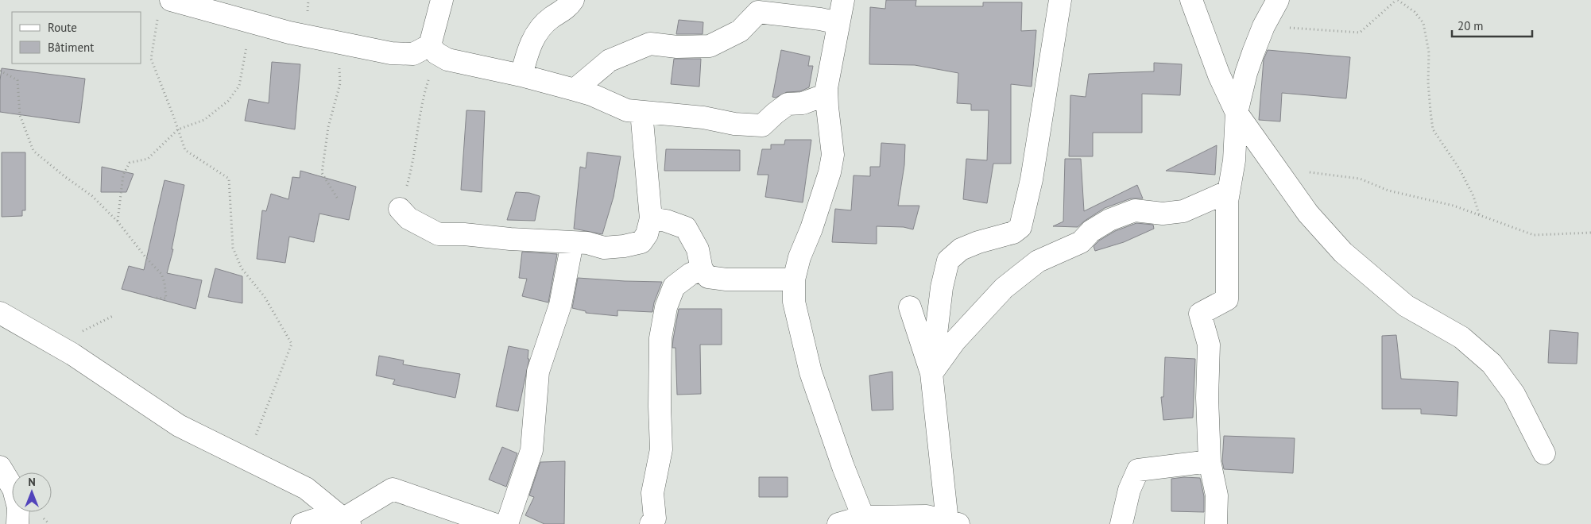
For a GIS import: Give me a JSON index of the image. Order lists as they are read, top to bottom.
{
  "legend": ["Route", "Bâtiment"],
  "scale_bar": "20 m",
  "north": "top"
}
